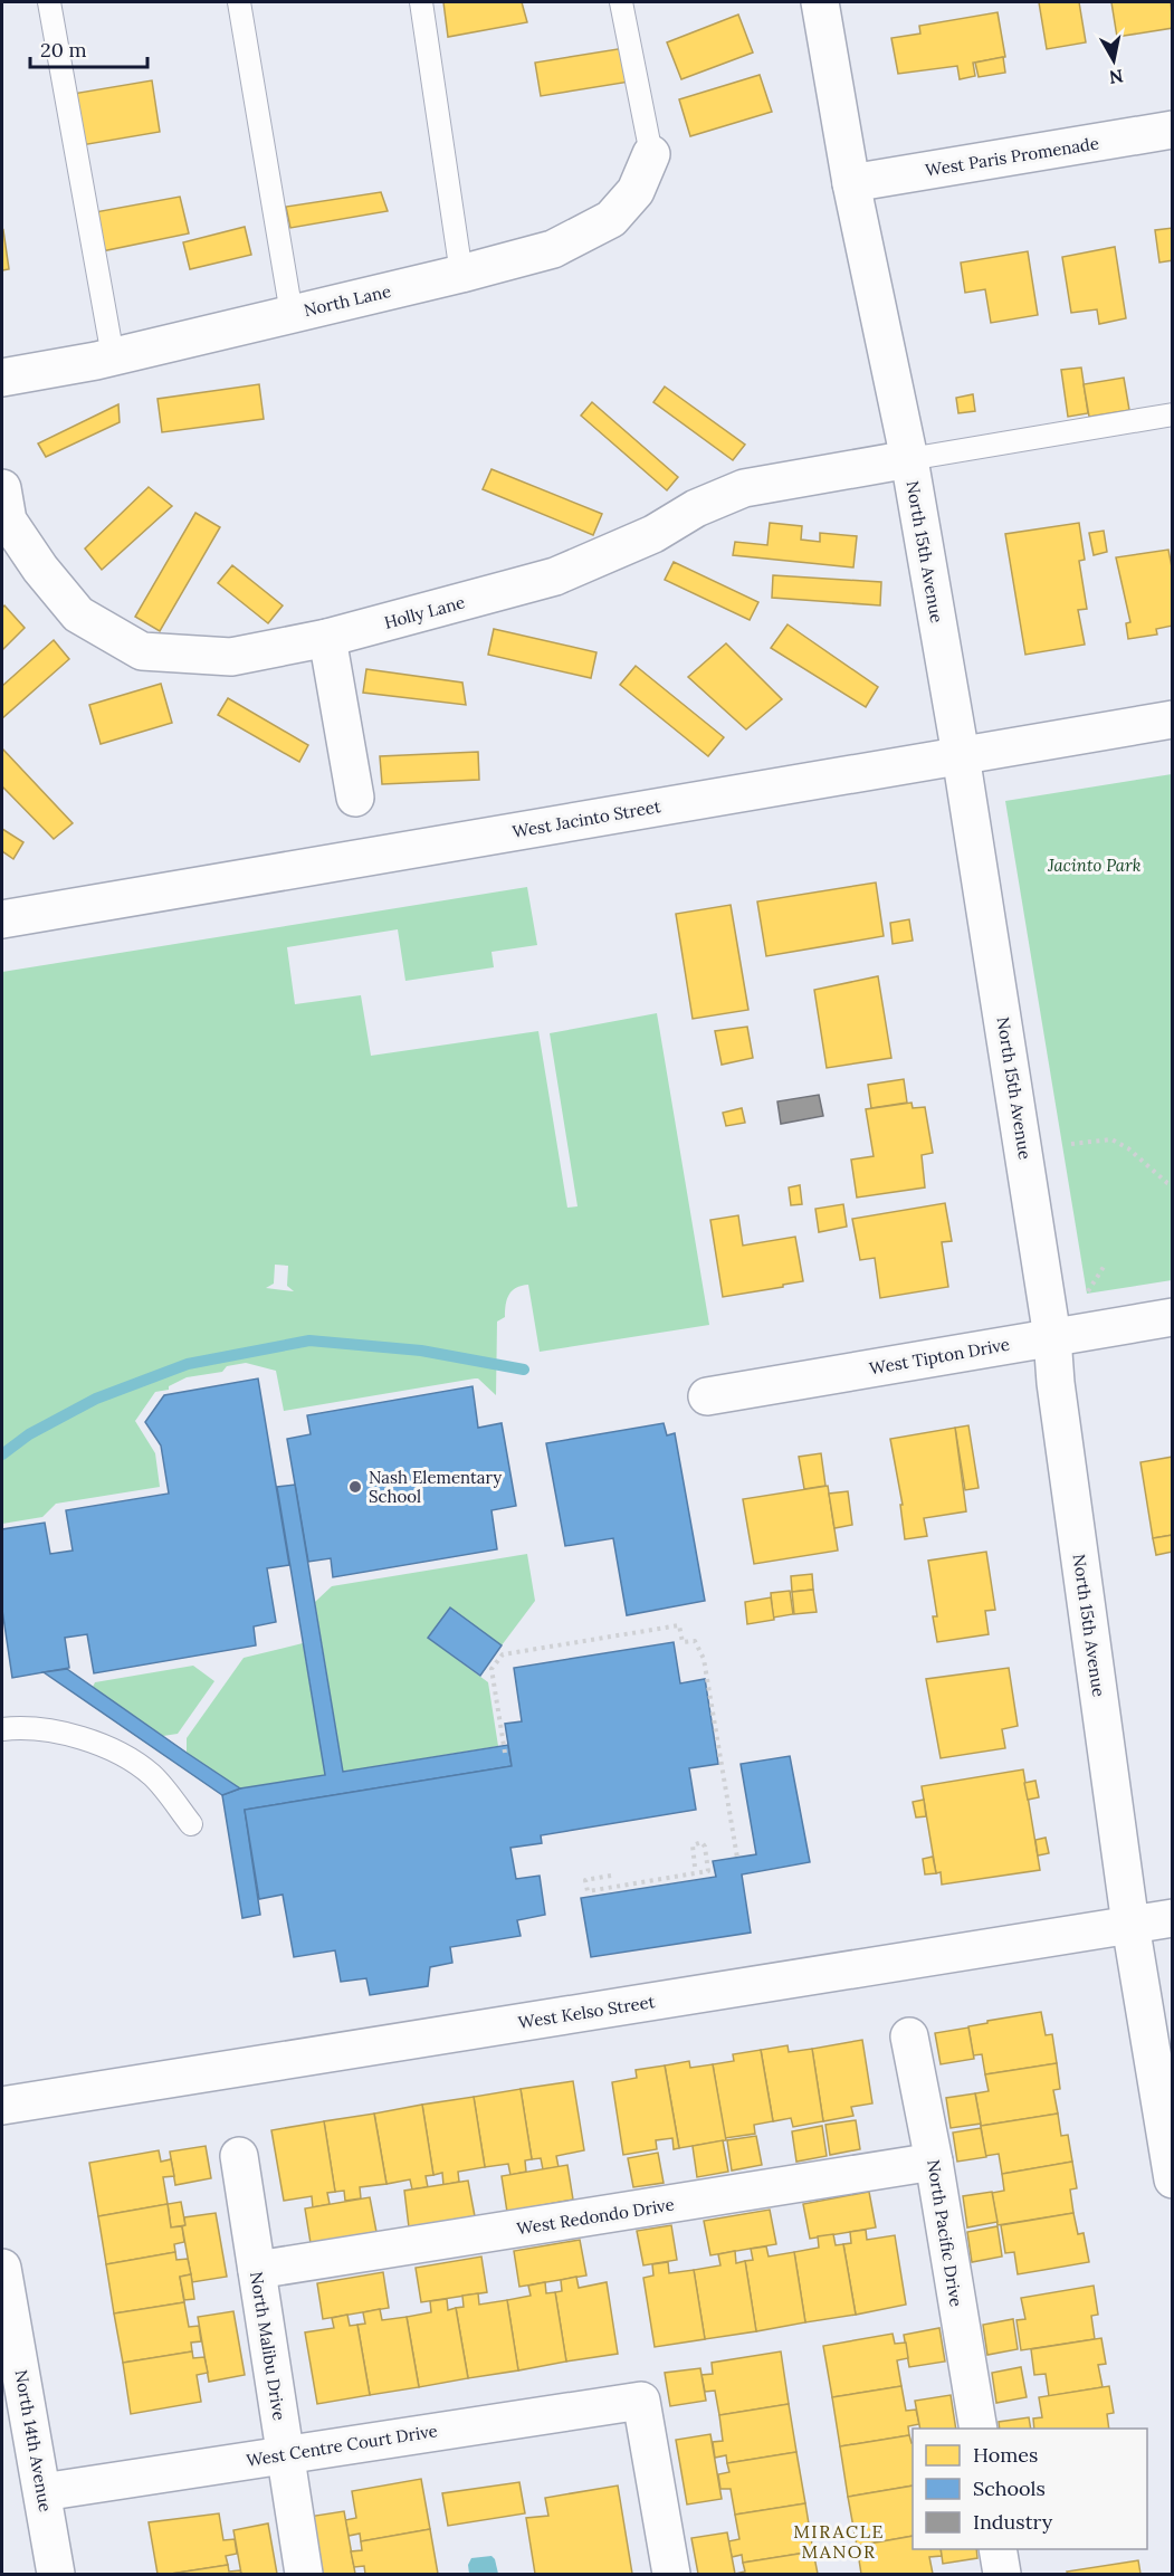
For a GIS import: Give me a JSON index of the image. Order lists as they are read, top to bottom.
{
  "streets": {
    "street": [
      "West Paris Promenade",
      "North Lane",
      "North 15th Avenue",
      "Holly Lane",
      "West Jacinto Street",
      "West Tipton Drive",
      "West Kelso Street",
      "West Redondo Drive",
      "North Pacific Drive",
      "North Malibu Drive",
      "North 14th Avenue",
      "West Centre Court Drive"
    ]
  },
  "crossings": [
    ["West Paris Promenade", "North 15th Avenue"],
    ["North 15th Avenue", "Holly Lane"],
    ["North 15th Avenue", "West Jacinto Street"],
    ["North 15th Avenue", "West Tipton Drive"],
    ["North 15th Avenue", "West Kelso Street"],
    ["West Redondo Drive", "North Pacific Drive"],
    ["West Redondo Drive", "North Malibu Drive"],
    ["North Malibu Drive", "West Centre Court Drive"],
    ["North 14th Avenue", "West Centre Court Drive"]
  ],
  "districts": ["MIRACLE MANOR"],
  "parks": ["Jacinto Park"],
  "places": ["Nash Elementary School"],
  "legend": ["Homes", "Schools", "Industry"],
  "scale_bar": "20 m",
  "north": "bottom"
}
